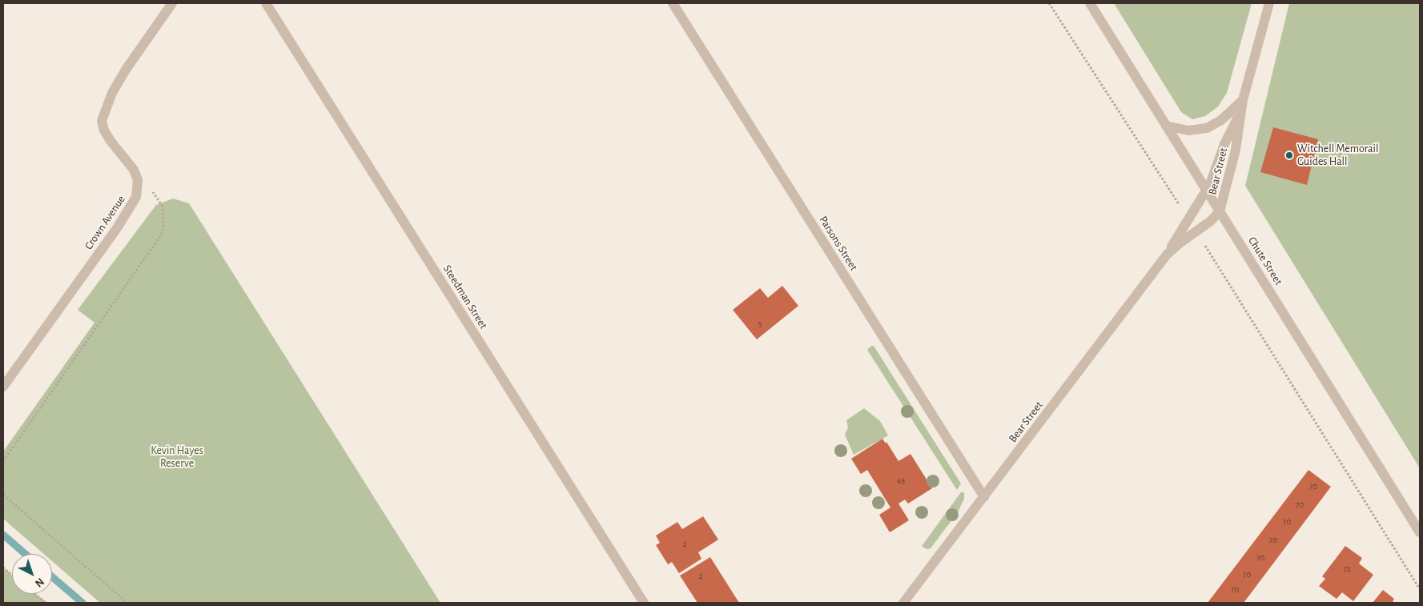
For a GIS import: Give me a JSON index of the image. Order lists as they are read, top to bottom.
{
  "streets": {
    "street": [
      "Bear Street",
      "Crown Avenue",
      "Parsons Street",
      "Chute Street",
      "Steedman Street"
    ]
  },
  "crossings": [
    ["Bear Street", "Parsons Street"],
    ["Bear Street", "Chute Street"]
  ],
  "parks": ["Kevin Hayes Reserve"],
  "places": ["Witchell Memorail Guides Hall"],
  "house_numbers": [
    "5",
    "48",
    "70",
    "70",
    "70",
    "70",
    "2",
    "70",
    "72",
    "70",
    "2",
    "70"
  ],
  "north": "bottom right"
}
